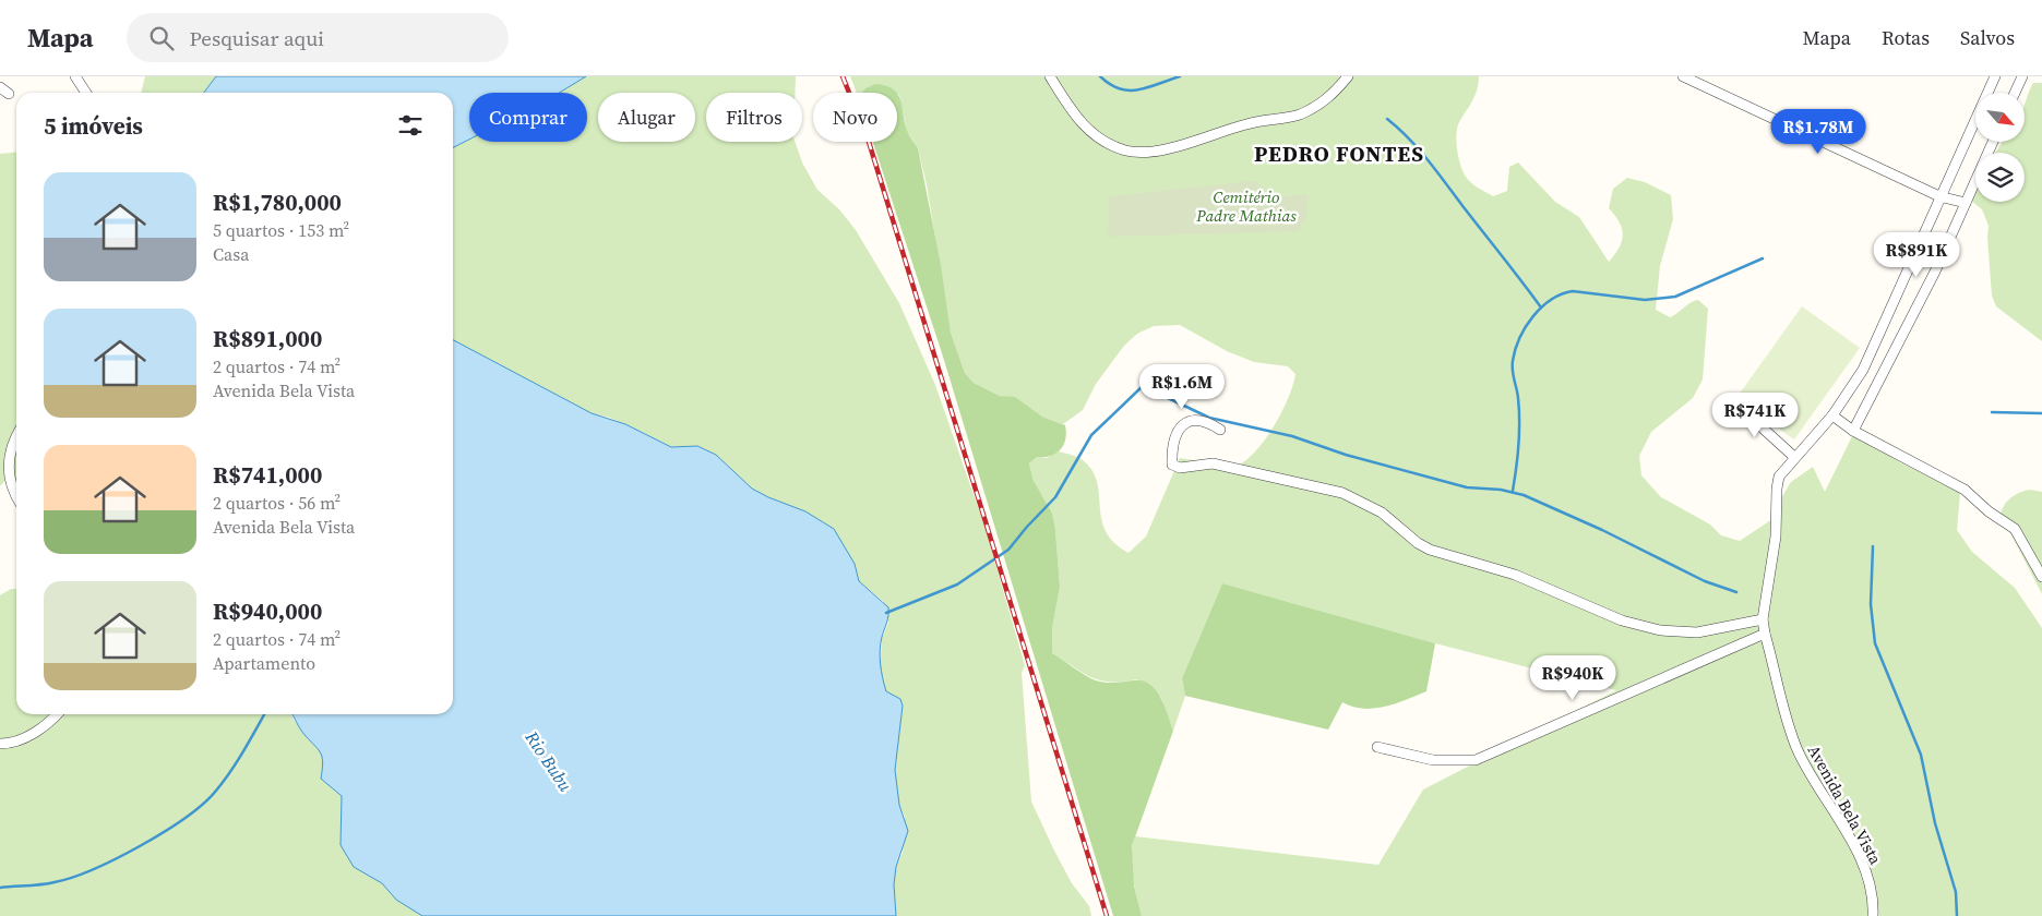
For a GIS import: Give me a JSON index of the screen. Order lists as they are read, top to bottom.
{
  "streets": {
    "street": ["Avenida Bela Vista"]
  },
  "districts": ["PEDRO FONTES"],
  "water": ["Rio Bubu"],
  "parks": ["Cemitério Padre Mathias"],
  "north": "bottom right",
  "page": {
    "header": "Mapa",
    "search": "Pesquisar aqui",
    "nav": ["Mapa", "Rotas", "Salvos"],
    "chip": [
      "Comprar",
      "Alugar",
      "Filtros",
      "Novo"
    ],
    "heading": "5 imóveis",
    "price": [
      "R$1.78M",
      "R$891K",
      "R$1.6M",
      "R$741K",
      "R$940K"
    ],
    "list": [
      {
        "name": "R$1,780,000",
        "note": "5 quartos · 153 m² · Casa"
      },
      {
        "name": "R$891,000",
        "note": "2 quartos · 74 m² · Avenida Bela Vista"
      },
      {
        "name": "R$741,000",
        "note": "2 quartos · 56 m² · Avenida Bela Vista"
      },
      {
        "name": "R$940,000",
        "note": "2 quartos · 74 m² · Apartamento"
      }
    ]
  }
}
